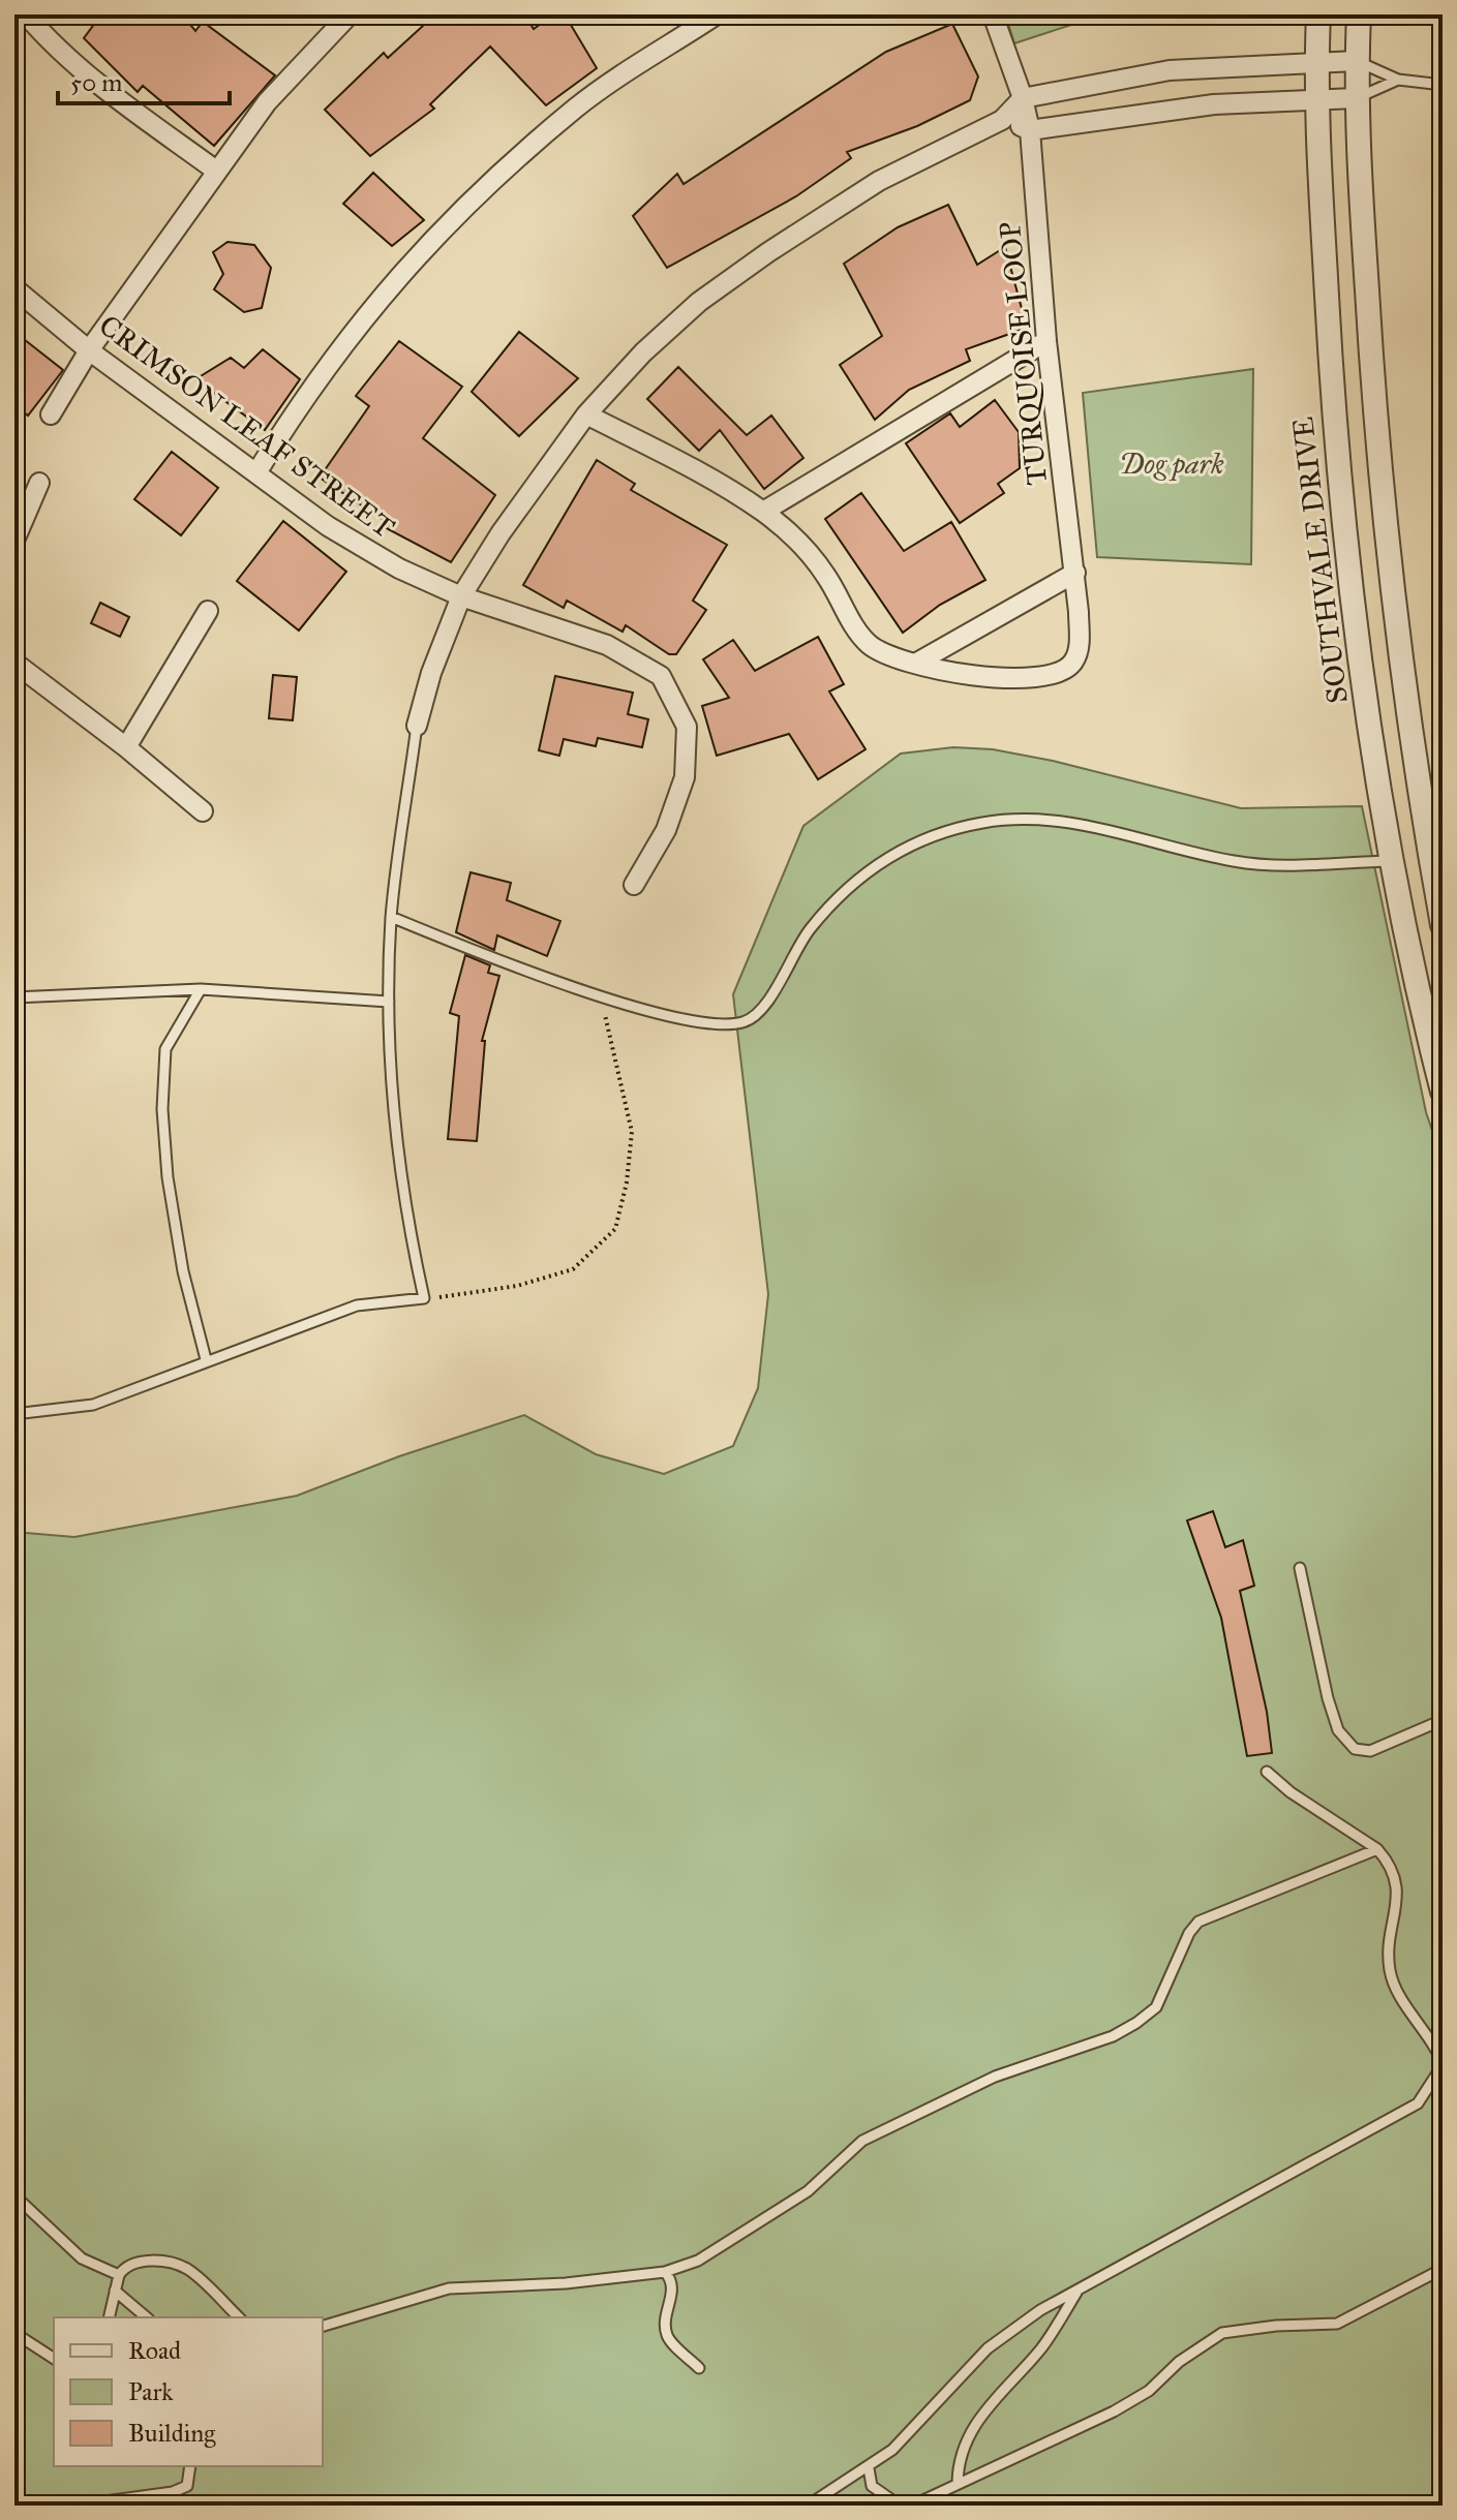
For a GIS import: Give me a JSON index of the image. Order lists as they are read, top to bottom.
{
  "streets": {
    "street": ["TURQUOISE LOOP", "CRIMSON LEAF STREET", "SOUTHVALE DRIVE"]
  },
  "parks": ["Dog park"],
  "legend": ["Road", "Park", "Building"],
  "scale_bar": "50 m"
}
